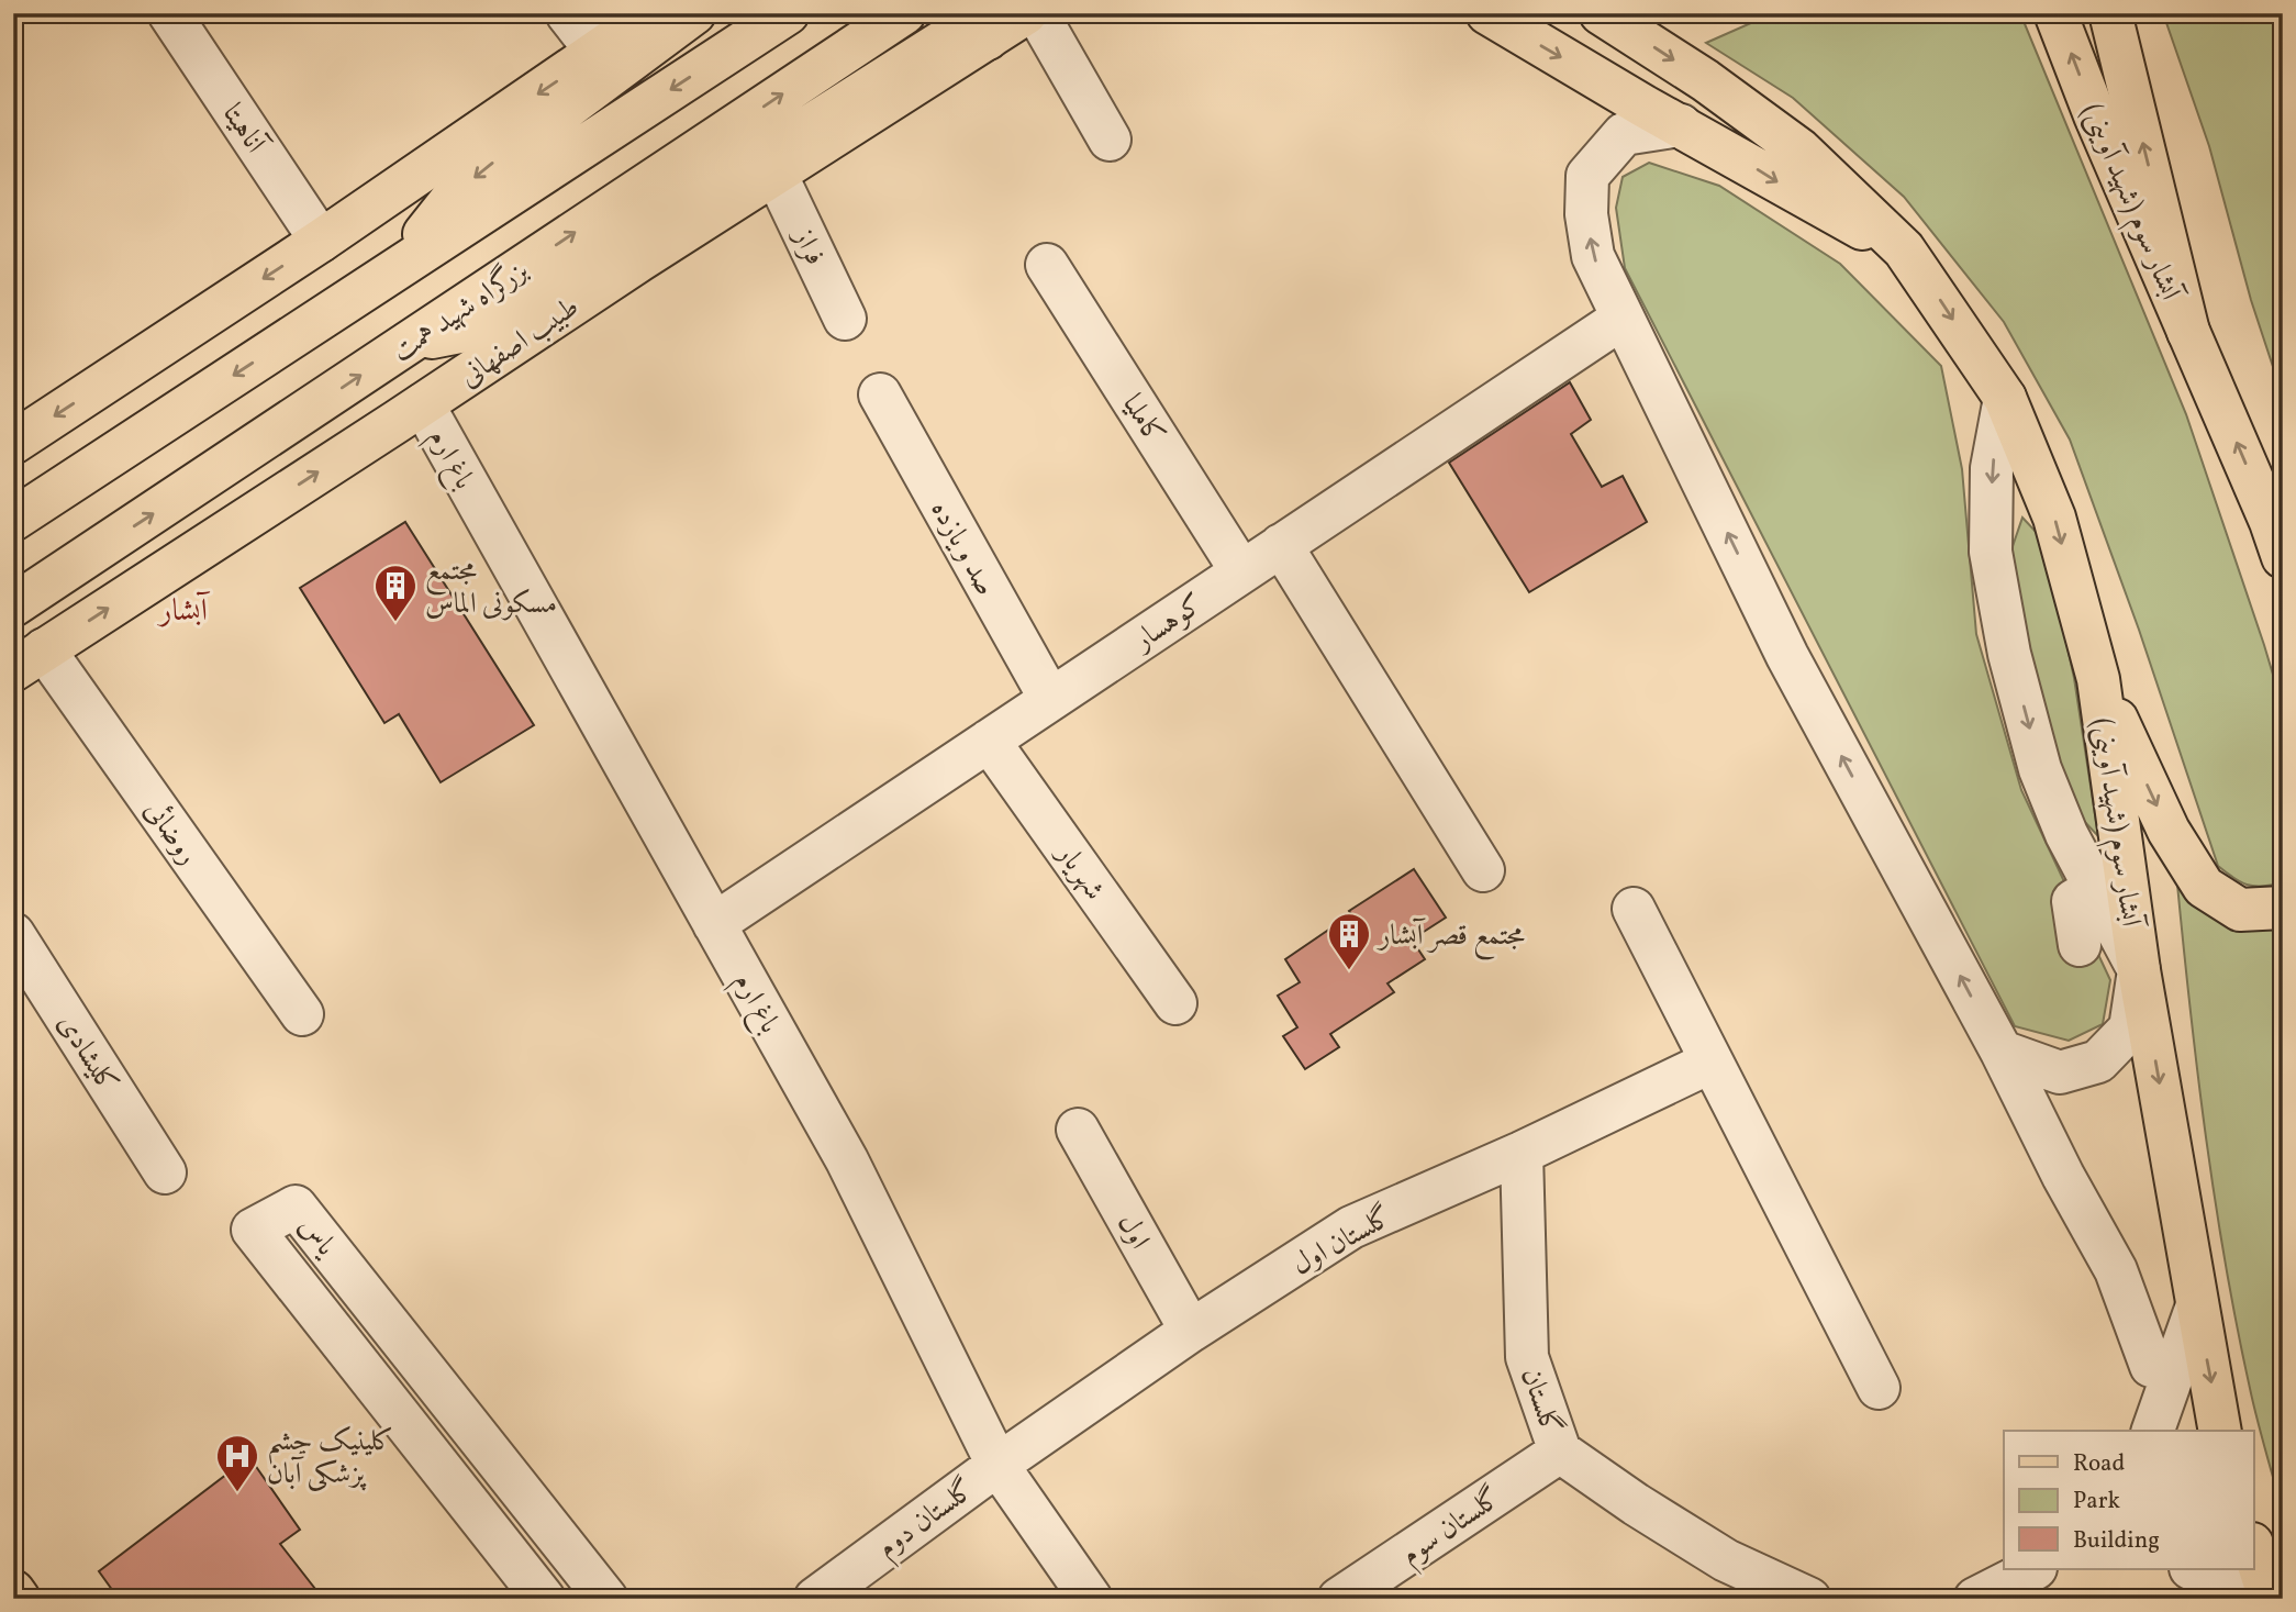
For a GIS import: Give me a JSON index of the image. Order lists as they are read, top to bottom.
{
  "streets": {
    "main road": ["آبشار سوم (شهید آوینی)", "بزرگراه شهید همت", "طبیب اصفهانی"],
    "street": [
      "آناهیتا",
      "فراز",
      "کاملیا",
      "باغ ارم",
      "صد و یازده",
      "کوهسار",
      "روضائی",
      "شهریار",
      "کلیشادی",
      "اول",
      "یاس",
      "گلستان اول",
      "گلستان",
      "گلستان دوم",
      "گلستان سوم"
    ]
  },
  "crossings": [
    ["فراز", "طبیب اصفهانی"],
    ["طبیب اصفهانی", "باغ ارم"],
    ["طبیب اصفهانی", "روضائی"],
    ["کاملیا", "کوهسار"],
    ["باغ ارم", "کوهسار"],
    ["باغ ارم", "گلستان اول"],
    ["باغ ارم", "گلستان دوم"],
    ["صد و یازده", "کوهسار"],
    ["کوهسار", "شهریار"],
    ["اول", "گلستان اول"],
    ["گلستان اول", "گلستان"],
    ["گلستان اول", "گلستان دوم"],
    ["گلستان", "گلستان سوم"]
  ],
  "districts": ["آبشار"],
  "places": {
    "building": ["مجتمع مسکونی الماس", "مجتمع قصر آبشار"],
    "hospital": ["کلینیک چشم پزشکی آبان"]
  },
  "legend": ["Road", "Park", "Building"]
}
